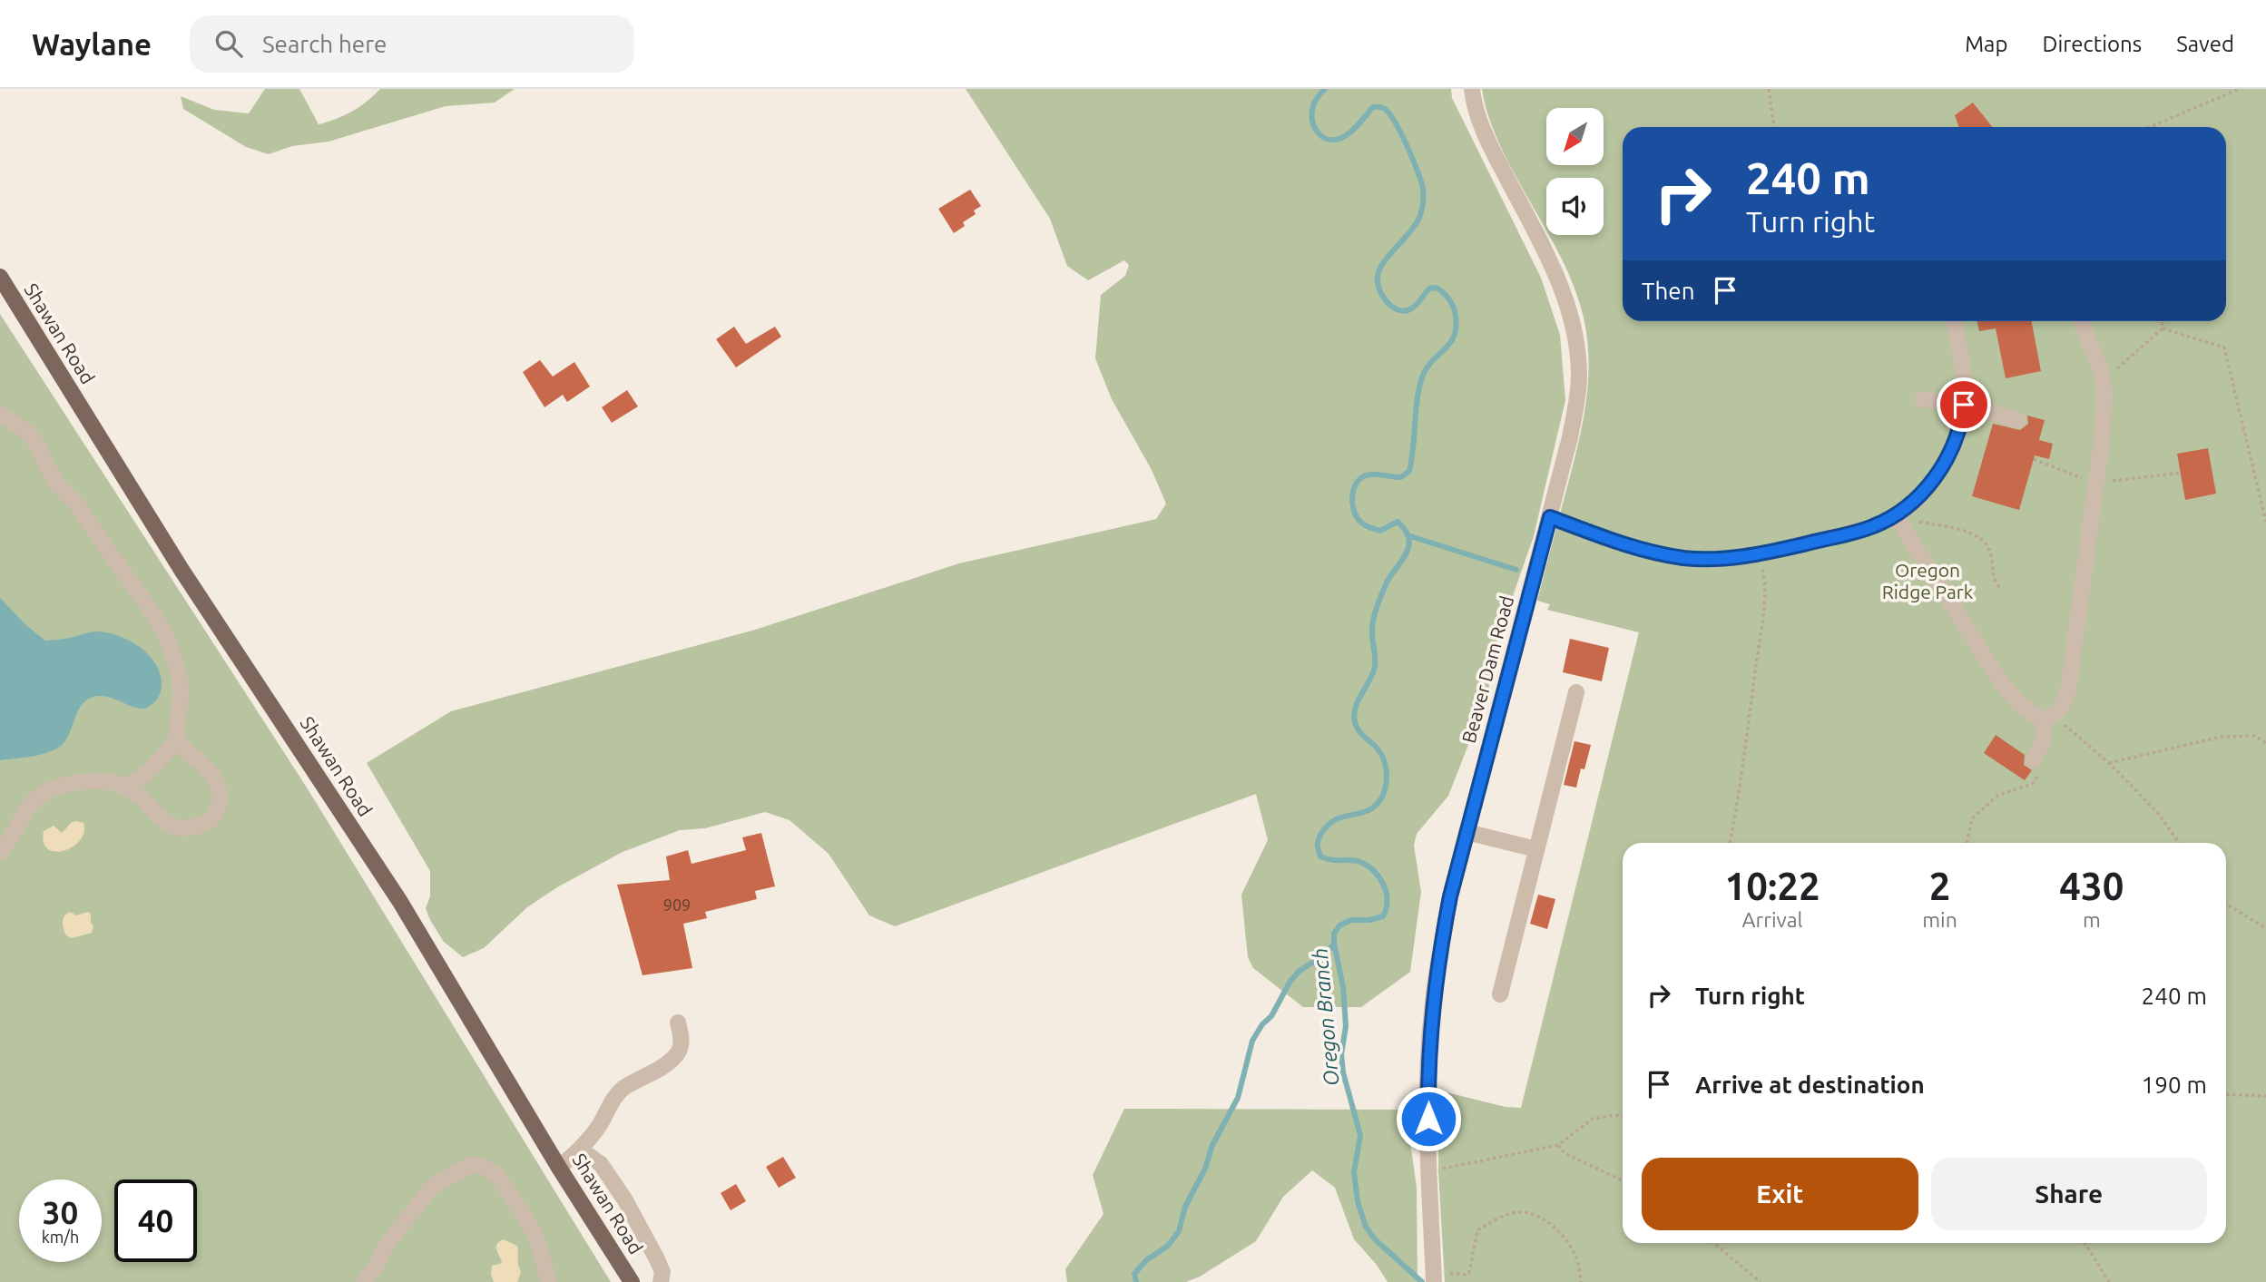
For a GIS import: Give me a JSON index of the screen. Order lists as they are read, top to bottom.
{
  "streets": {
    "main road": ["Shawan Road"],
    "street": ["Beaver Dam Road"]
  },
  "water": ["Oregon Branch"],
  "parks": ["Oregon Ridge Park"],
  "house_numbers": ["909"],
  "north": "bottom left",
  "page": {
    "header": "Waylane",
    "search": "Search here",
    "nav": ["Map", "Directions", "Saved"],
    "turn": ["240 m", "Turn right"],
    "then": "Then",
    "eta": [
      "10:22",
      "Arrival",
      "2",
      "min",
      "430",
      "m"
    ],
    "list": [
      {
        "name": "Turn right",
        "value": "240 m"
      },
      {
        "name": "Arrive at destination",
        "value": "190 m"
      }
    ],
    "buttons": ["Exit", "Share"],
    "speed": "30 km/h",
    "limit": "40"
  }
}
